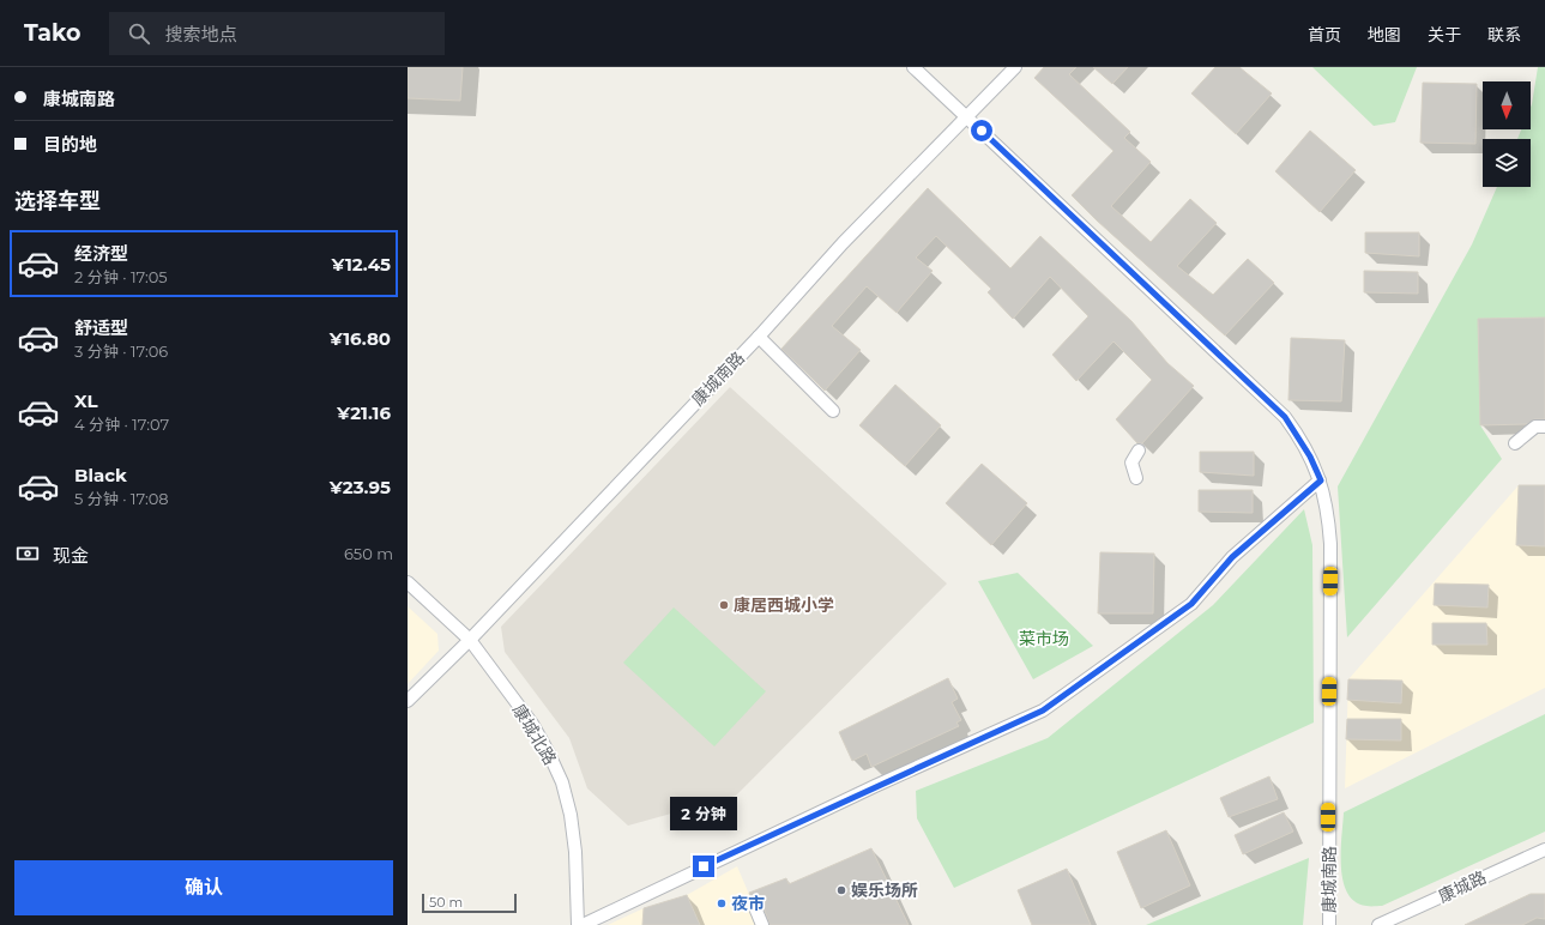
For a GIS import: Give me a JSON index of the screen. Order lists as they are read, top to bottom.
{
  "streets": {
    "street": ["康城南路", "康城北路", "康城路"]
  },
  "crossings": [
    ["康城南路", "康城北路"]
  ],
  "parks": ["菜市场"],
  "places": ["康居西城小学", "娱乐场所", "夜市"],
  "scale_bar": "50 m",
  "north": "bottom",
  "page": {
    "header": "Tako",
    "search": "搜索地点",
    "nav": [
      "首页",
      "地图",
      "关于",
      "联系"
    ],
    "banner": ["康城南路", "目的地"],
    "heading": "选择车型",
    "list": [
      {
        "name": "经济型",
        "note": "2 分钟 · 17:05",
        "value": "¥12.45"
      },
      {
        "name": "舒适型",
        "note": "3 分钟 · 17:06",
        "value": "¥16.80"
      },
      {
        "name": "XL",
        "note": "4 分钟 · 17:07",
        "value": "¥21.16"
      },
      {
        "name": "Black",
        "note": "5 分钟 · 17:08",
        "value": "¥23.95"
      }
    ],
    "pay": ["现金", "650 m"],
    "bubble": "2 分钟",
    "buttons": "确认",
    "scale": "50 m"
  }
}
